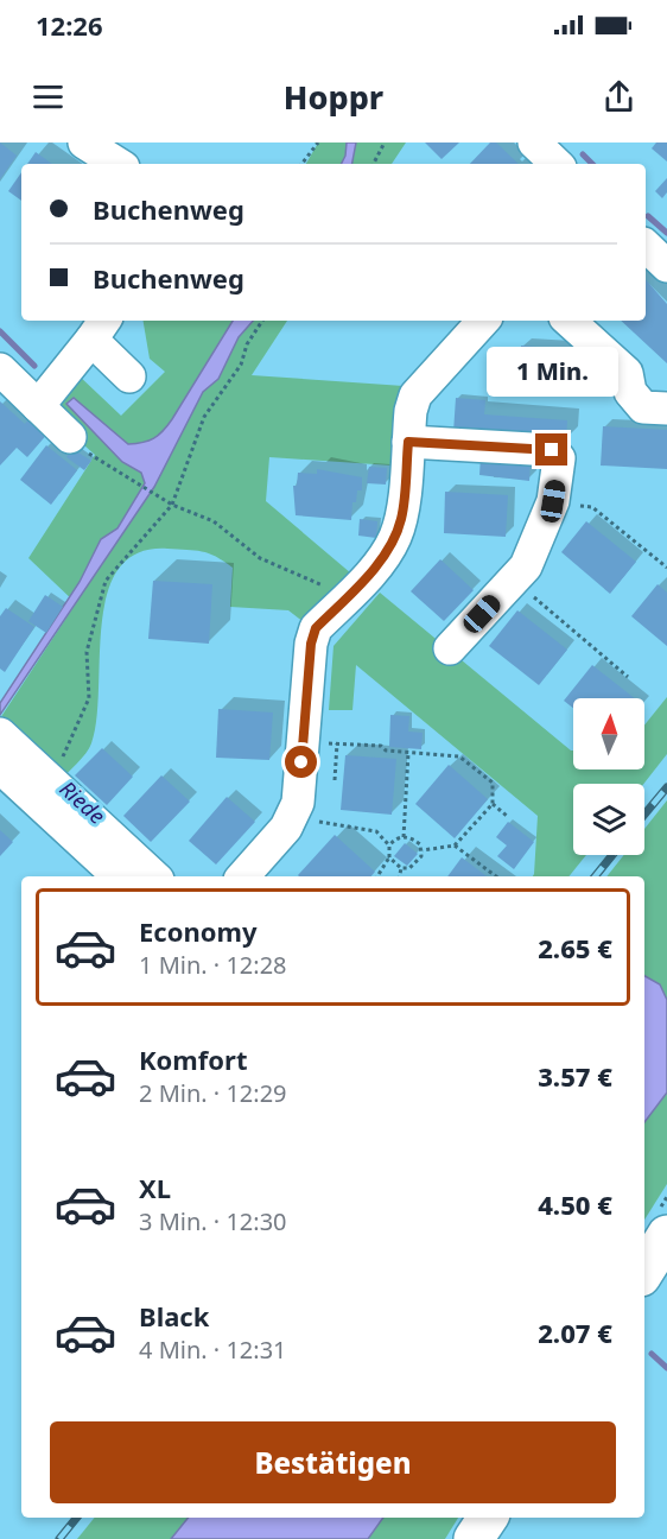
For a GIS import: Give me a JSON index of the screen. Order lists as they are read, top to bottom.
{
  "water": ["Riede"],
  "north": "top",
  "page": {
    "status": "12:26",
    "header": "Hoppr",
    "banner": ["Buchenweg", "Buchenweg"],
    "bubble": "1 Min.",
    "list": [
      {
        "name": "Economy",
        "note": "1 Min. · 12:28",
        "value": "2.65 €"
      },
      {
        "name": "Komfort",
        "note": "2 Min. · 12:29",
        "value": "3.57 €"
      },
      {
        "name": "XL",
        "note": "3 Min. · 12:30",
        "value": "4.50 €"
      },
      {
        "name": "Black",
        "note": "4 Min. · 12:31",
        "value": "2.07 €"
      }
    ],
    "buttons": "Bestätigen"
  }
}
